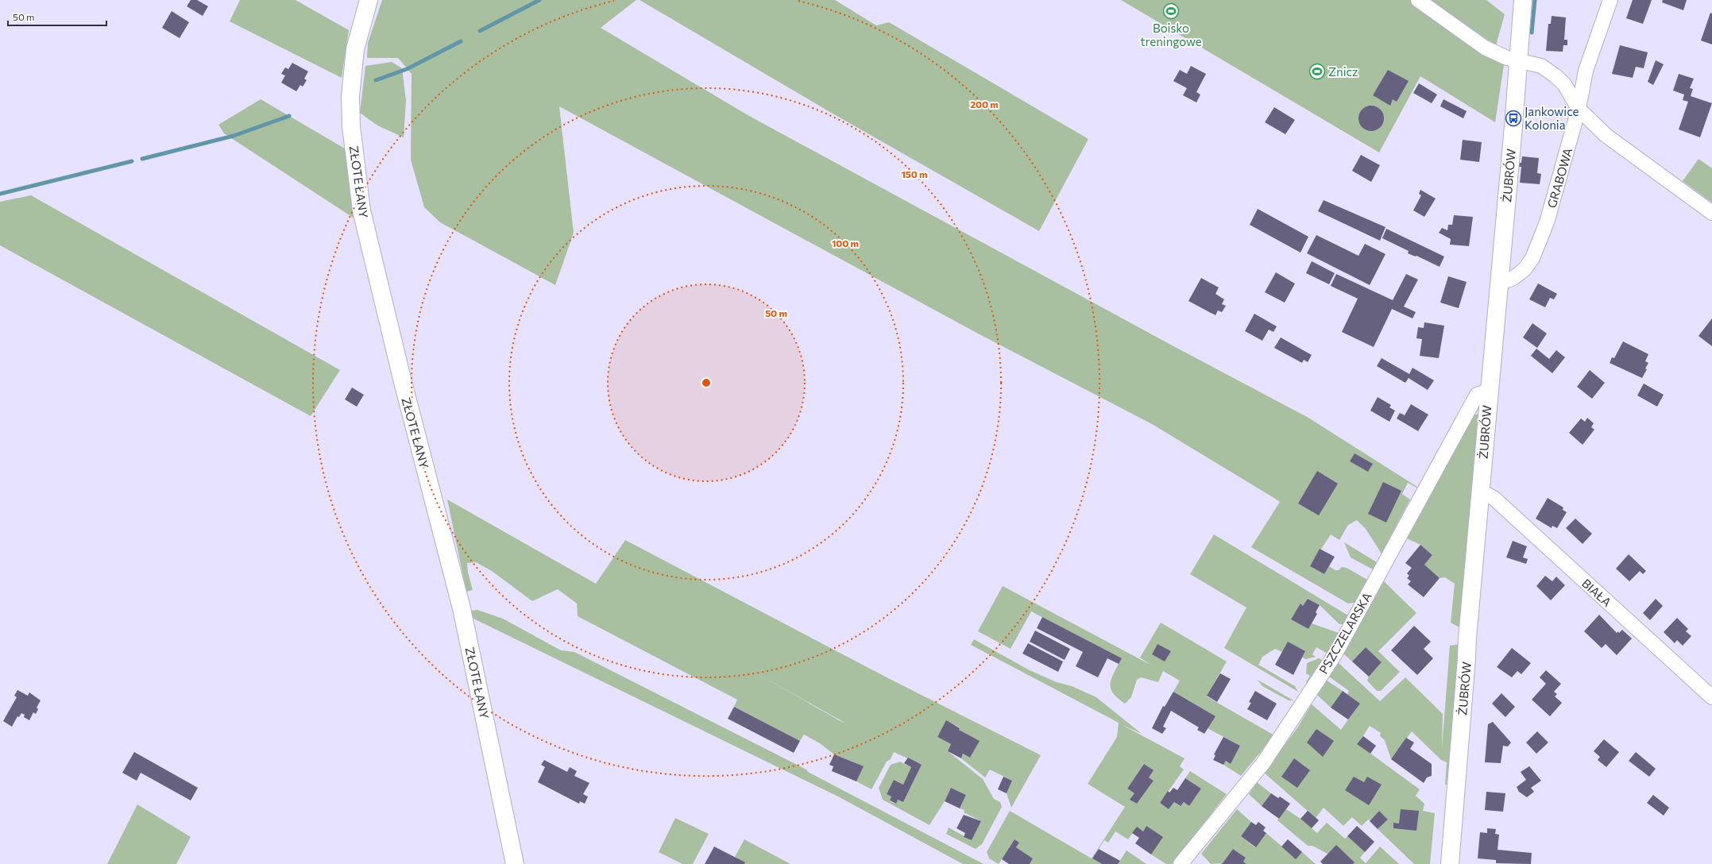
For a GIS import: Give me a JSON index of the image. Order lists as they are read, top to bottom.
{
  "streets": {
    "street": [
      "ŻUBRÓW",
      "GRABOWA",
      "ZŁOTE ŁANY",
      "BIAŁA",
      "PSZCZELARSKA"
    ]
  },
  "crossings": [
    ["ŻUBRÓW", "GRABOWA"],
    ["ŻUBRÓW", "BIAŁA"],
    ["ŻUBRÓW", "PSZCZELARSKA"]
  ],
  "places": {
    "sports": ["Boisko treningowe", "Znicz"],
    "bus stop": ["Jankowice Kolonia"]
  },
  "scale_bar": "50 m",
  "rings": [
    "200 m",
    "150 m",
    "100 m",
    "50 m"
  ]
}
